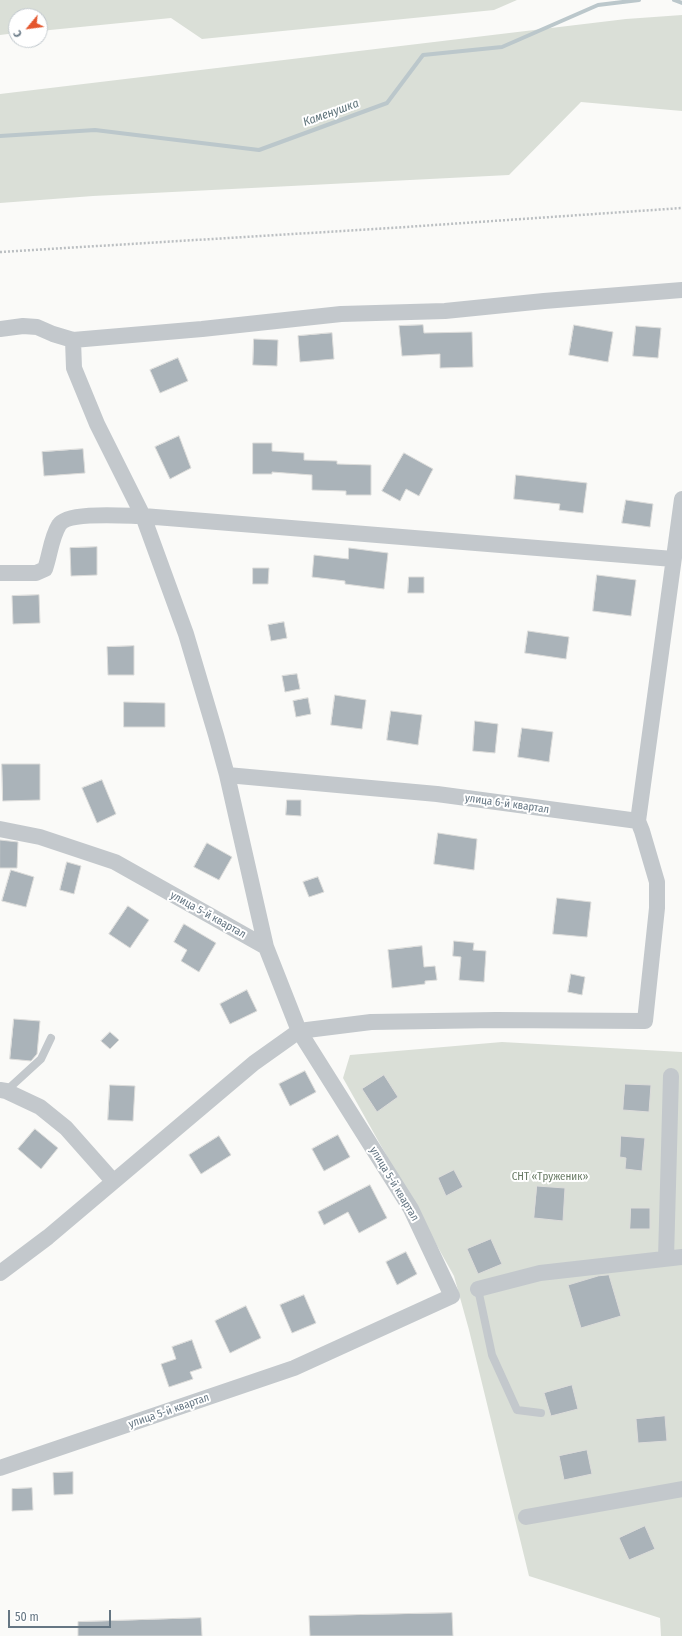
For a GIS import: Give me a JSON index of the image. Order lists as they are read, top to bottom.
{
  "streets": {
    "street": ["улица 6-й квартал", "улица 5-й квартал"]
  },
  "water": ["Каменушка"],
  "parks": ["СНТ «Труженик»"],
  "scale_bar": "50 m",
  "north": "bottom left"
}
